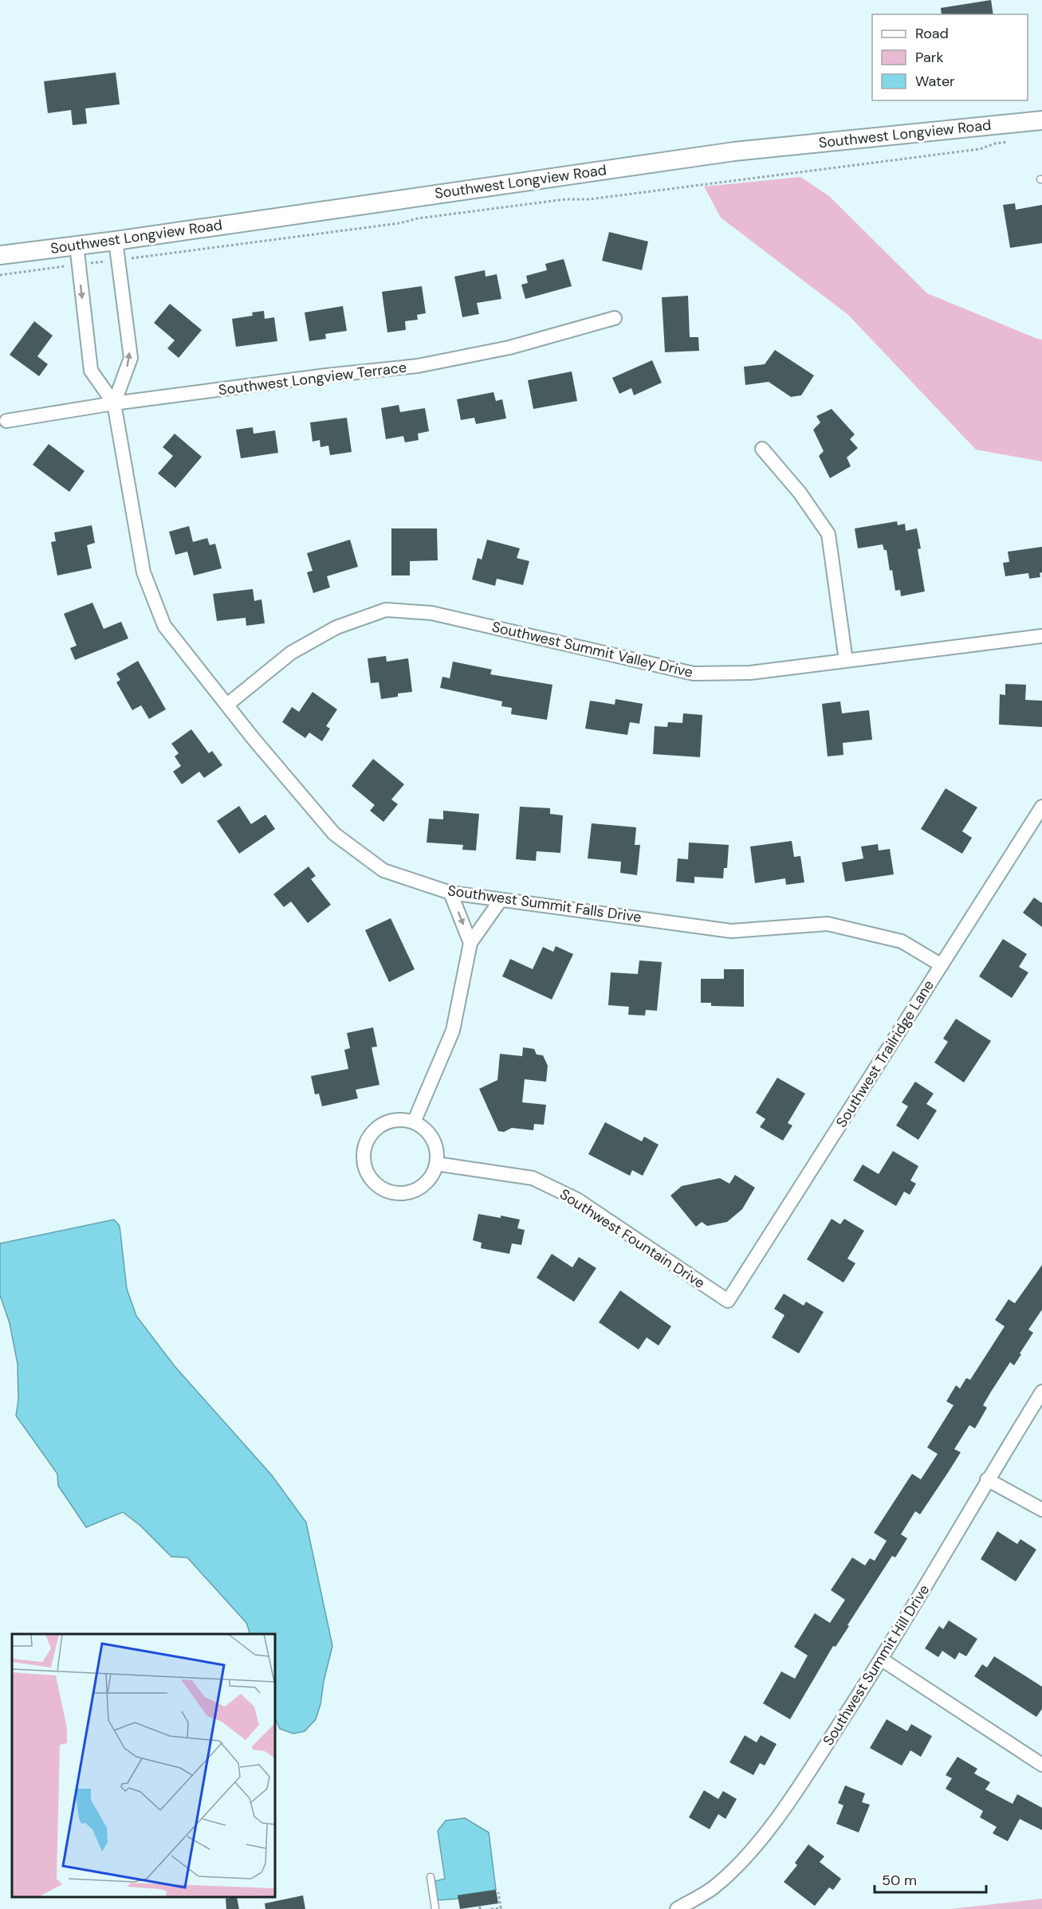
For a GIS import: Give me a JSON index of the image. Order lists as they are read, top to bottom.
{
  "streets": {
    "street": [
      "Southwest Longview Road",
      "Southwest Longview Terrace",
      "Southwest Summit Valley Drive",
      "Southwest Summit Falls Drive",
      "Southwest Trailridge Lane",
      "Southwest Fountain Drive",
      "Southwest Summit Hill Drive"
    ]
  },
  "crossings": [
    ["Southwest Longview Road", "Southwest Summit Falls Drive"],
    ["Southwest Longview Terrace", "Southwest Summit Falls Drive"],
    ["Southwest Summit Valley Drive", "Southwest Summit Falls Drive"],
    ["Southwest Summit Falls Drive", "Southwest Trailridge Lane"],
    ["Southwest Trailridge Lane", "Southwest Fountain Drive"]
  ],
  "legend": ["Road", "Park", "Water"],
  "scale_bar": "50 m"
}
